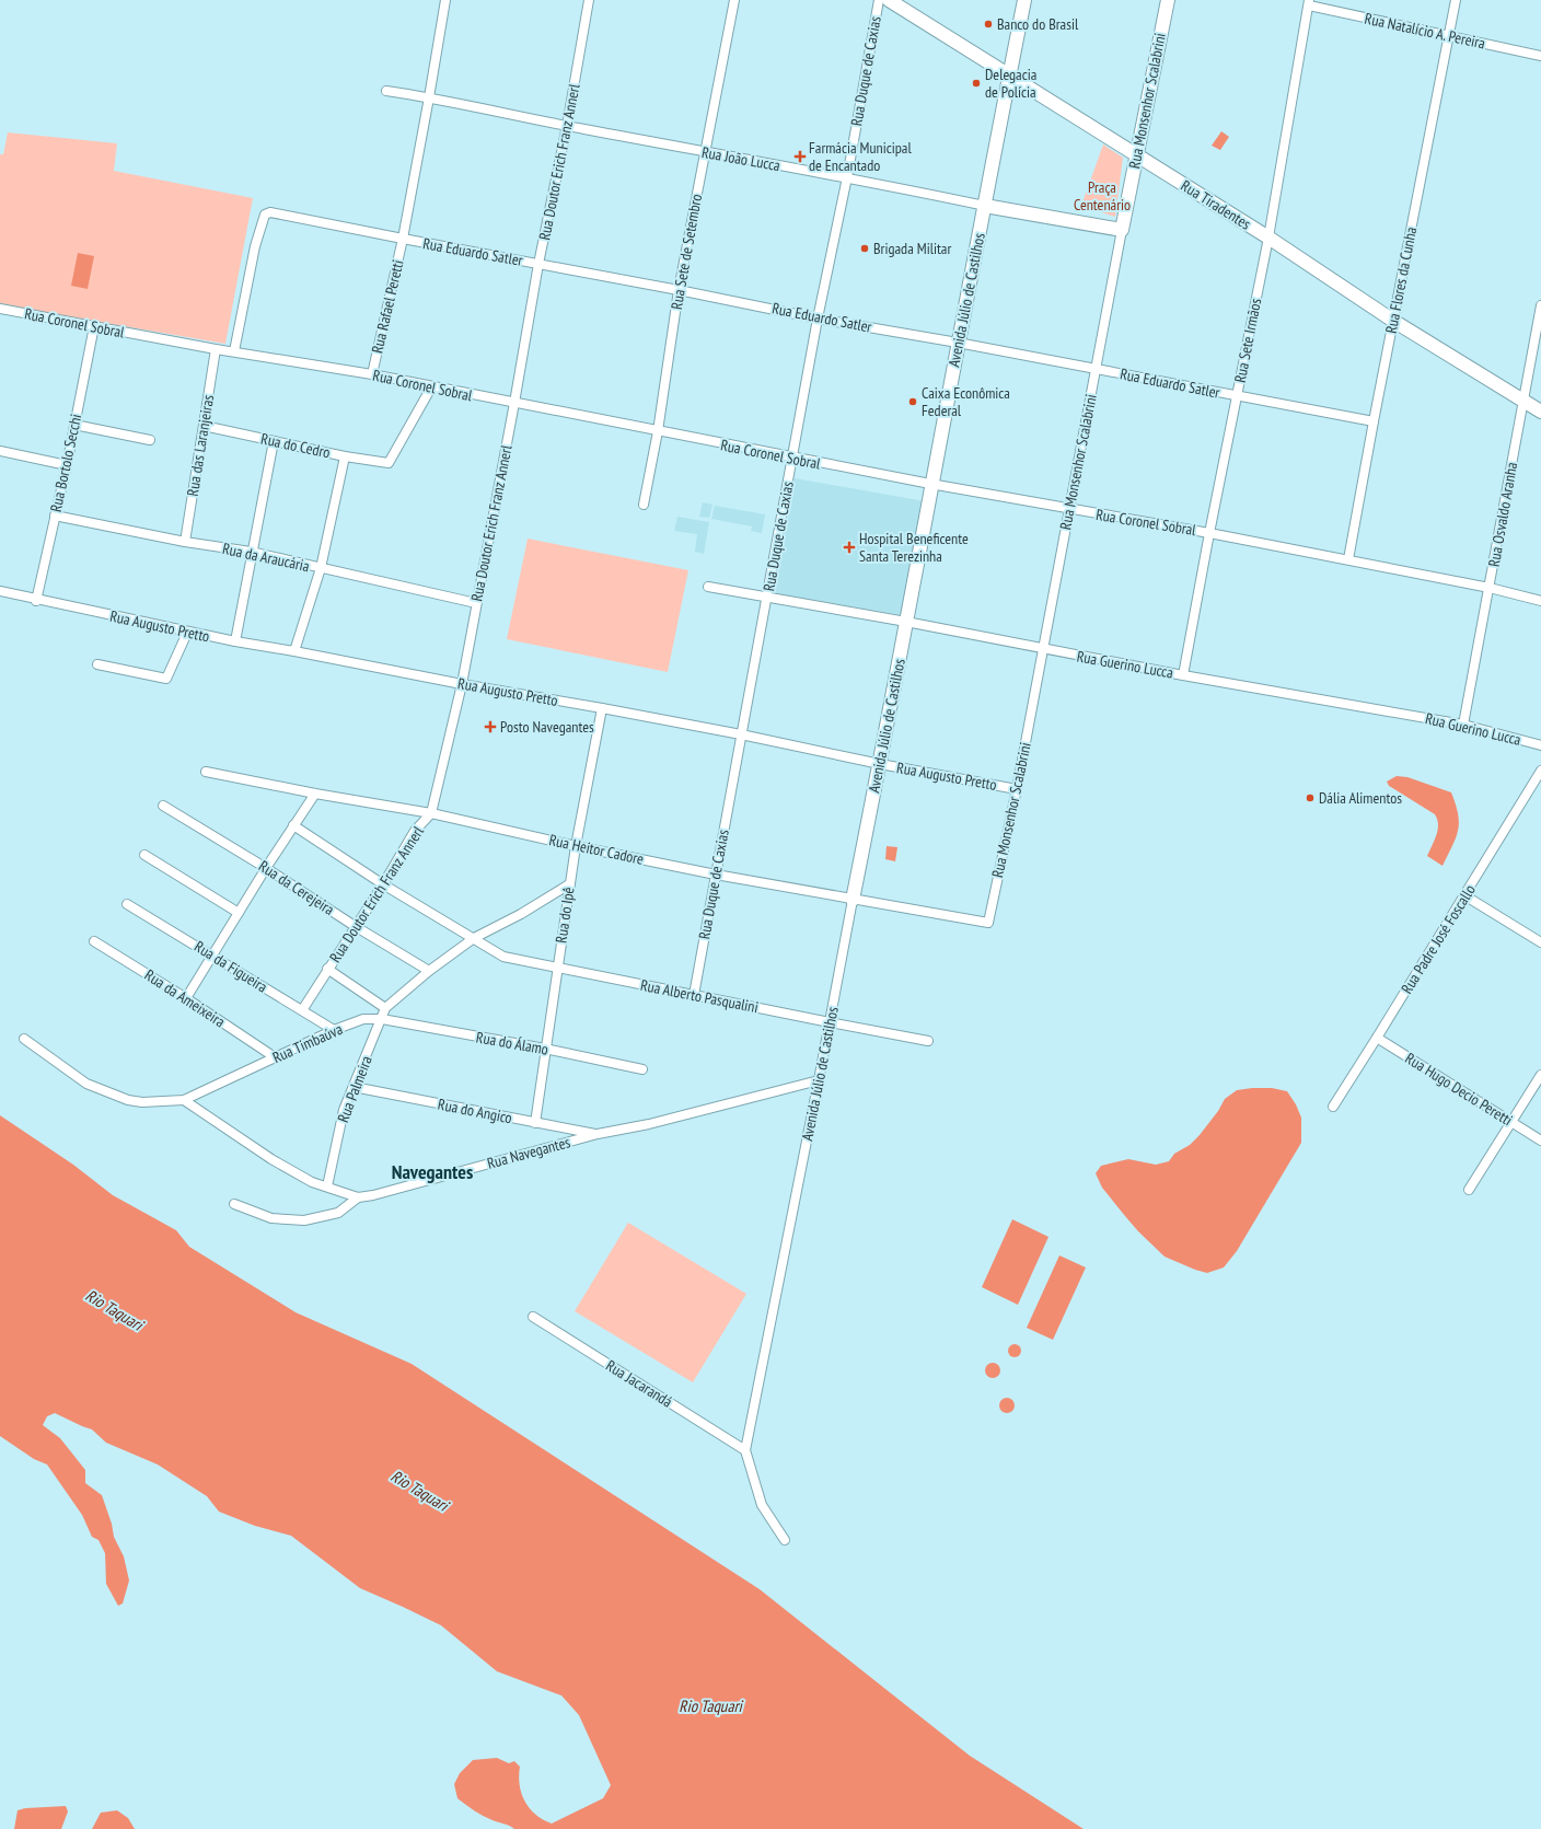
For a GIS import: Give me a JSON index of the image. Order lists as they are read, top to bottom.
{
  "streets": {
    "street": [
      "Rua Natalício A. Pereira",
      "Rua Duque de Caxias",
      "Rua Monsenhor Scalabrini",
      "Rua João Lucca",
      "Rua Doutor Erich Franz Annerl",
      "Rua Tiradentes",
      "Rua Eduardo Satler",
      "Rua Sete de Setembro",
      "Rua Flores da Cunha",
      "Avenida Júlio de Castilhos",
      "Rua Rafael Peretti",
      "Rua Coronel Sobral",
      "Rua Sete Irmãos",
      "Rua das Laranjeiras",
      "Rua do Cedro",
      "Rua Bortolo Secchi",
      "Rua Osvaldo Aranha",
      "Rua da Araucária",
      "Rua Augusto Pretto",
      "Rua Guerino Lucca",
      "Rua Heitor Cadore",
      "Rua da Cerejeira",
      "Rua do Ipê",
      "Rua Padre José Foscallo",
      "Rua da Figueira",
      "Rua Alberto Pasqualini",
      "Rua da Ameixeira",
      "Rua Timbaúva",
      "Rua do Álamo",
      "Rua Palmeira",
      "Rua Hugo Decio Peretti",
      "Rua do Angico",
      "Rua Navegantes",
      "Rua Jacarandá"
    ]
  },
  "crossings": [
    ["Rua Natalício A. Pereira", "Rua Flores da Cunha"],
    ["Rua Natalício A. Pereira", "Rua Sete Irmãos"],
    ["Rua Duque de Caxias", "Rua João Lucca"],
    ["Rua Duque de Caxias", "Rua Eduardo Satler"],
    ["Rua Duque de Caxias", "Rua Coronel Sobral"],
    ["Rua Duque de Caxias", "Rua Augusto Pretto"],
    ["Rua Duque de Caxias", "Rua Guerino Lucca"],
    ["Rua Duque de Caxias", "Rua Heitor Cadore"],
    ["Rua Duque de Caxias", "Rua Alberto Pasqualini"],
    ["Rua Monsenhor Scalabrini", "Rua João Lucca"],
    ["Rua Monsenhor Scalabrini", "Rua Tiradentes"],
    ["Rua Monsenhor Scalabrini", "Rua Eduardo Satler"],
    ["Rua Monsenhor Scalabrini", "Rua Coronel Sobral"],
    ["Rua Monsenhor Scalabrini", "Rua Augusto Pretto"],
    ["Rua Monsenhor Scalabrini", "Rua Guerino Lucca"],
    ["Rua Monsenhor Scalabrini", "Rua Heitor Cadore"],
    ["Rua João Lucca", "Rua Doutor Erich Franz Annerl"],
    ["Rua João Lucca", "Rua Sete de Setembro"],
    ["Rua João Lucca", "Avenida Júlio de Castilhos"],
    ["Rua João Lucca", "Rua Rafael Peretti"],
    ["Rua Doutor Erich Franz Annerl", "Rua Eduardo Satler"],
    ["Rua Doutor Erich Franz Annerl", "Rua Coronel Sobral"],
    ["Rua Doutor Erich Franz Annerl", "Rua da Araucária"],
    ["Rua Doutor Erich Franz Annerl", "Rua Augusto Pretto"],
    ["Rua Doutor Erich Franz Annerl", "Rua Heitor Cadore"],
    ["Rua Doutor Erich Franz Annerl", "Rua da Cerejeira"],
    ["Rua Doutor Erich Franz Annerl", "Rua da Figueira"],
    ["Rua Doutor Erich Franz Annerl", "Rua Alberto Pasqualini"],
    ["Rua Tiradentes", "Rua Flores da Cunha"],
    ["Rua Tiradentes", "Avenida Júlio de Castilhos"],
    ["Rua Tiradentes", "Rua Sete Irmãos"],
    ["Rua Tiradentes", "Rua Osvaldo Aranha"],
    ["Rua Eduardo Satler", "Rua Sete de Setembro"],
    ["Rua Eduardo Satler", "Rua Flores da Cunha"],
    ["Rua Eduardo Satler", "Avenida Júlio de Castilhos"],
    ["Rua Eduardo Satler", "Rua Rafael Peretti"],
    ["Rua Eduardo Satler", "Rua Coronel Sobral"],
    ["Rua Eduardo Satler", "Rua Sete Irmãos"],
    ["Rua Sete de Setembro", "Rua Coronel Sobral"],
    ["Rua Flores da Cunha", "Rua Coronel Sobral"],
    ["Avenida Júlio de Castilhos", "Rua Coronel Sobral"],
    ["Avenida Júlio de Castilhos", "Rua Augusto Pretto"],
    ["Avenida Júlio de Castilhos", "Rua Guerino Lucca"],
    ["Avenida Júlio de Castilhos", "Rua Heitor Cadore"],
    ["Avenida Júlio de Castilhos", "Rua Alberto Pasqualini"],
    ["Avenida Júlio de Castilhos", "Rua Navegantes"],
    ["Avenida Júlio de Castilhos", "Rua Jacarandá"],
    ["Rua Rafael Peretti", "Rua Coronel Sobral"],
    ["Rua Coronel Sobral", "Rua Sete Irmãos"],
    ["Rua Coronel Sobral", "Rua das Laranjeiras"],
    ["Rua Coronel Sobral", "Rua do Cedro"],
    ["Rua Coronel Sobral", "Rua Bortolo Secchi"],
    ["Rua Coronel Sobral", "Rua Osvaldo Aranha"],
    ["Rua Sete Irmãos", "Rua Guerino Lucca"],
    ["Rua das Laranjeiras", "Rua do Cedro"],
    ["Rua das Laranjeiras", "Rua da Araucária"],
    ["Rua Bortolo Secchi", "Rua da Araucária"],
    ["Rua Bortolo Secchi", "Rua Augusto Pretto"],
    ["Rua Osvaldo Aranha", "Rua Guerino Lucca"],
    ["Rua Augusto Pretto", "Rua do Ipê"],
    ["Rua Heitor Cadore", "Rua do Ipê"],
    ["Rua do Ipê", "Rua Alberto Pasqualini"],
    ["Rua do Ipê", "Rua do Álamo"],
    ["Rua do Ipê", "Rua do Angico"],
    ["Rua Padre José Foscallo", "Rua Hugo Decio Peretti"],
    ["Rua da Figueira", "Rua Timbaúva"],
    ["Rua da Ameixeira", "Rua Timbaúva"],
    ["Rua Timbaúva", "Rua do Álamo"],
    ["Rua Timbaúva", "Rua Palmeira"],
    ["Rua Timbaúva", "Rua Navegantes"],
    ["Rua do Álamo", "Rua Palmeira"],
    ["Rua Palmeira", "Rua do Angico"],
    ["Rua Palmeira", "Rua Navegantes"],
    ["Rua do Angico", "Rua Navegantes"]
  ],
  "districts": ["Navegantes"],
  "water": ["Rio Taquari"],
  "parks": ["Praça Centenário"],
  "places": {
    "other": [
      "Banco do Brasil",
      "Delegacia de Polícia",
      "Brigada Militar",
      "Caixa Econômica Federal",
      "Dália Alimentos"
    ],
    "health": ["Farmácia Municipal de Encantado", "Hospital Beneficente Santa Terezinha", "Posto Navegantes"]
  }
}
